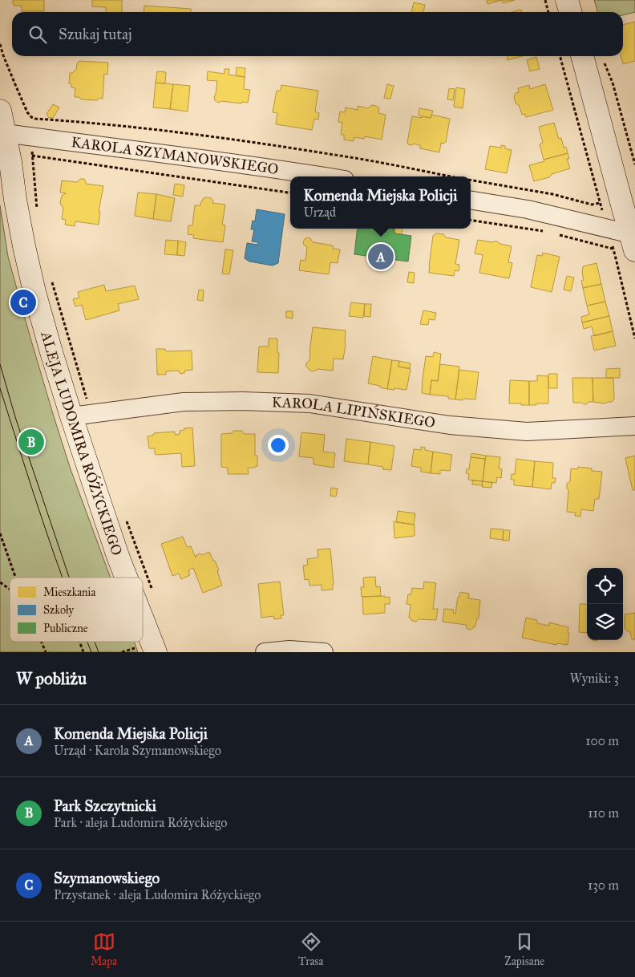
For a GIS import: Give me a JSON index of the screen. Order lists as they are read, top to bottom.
{
  "streets": {
    "street": ["KAROLA SZYMANOWSKIEGO", "KAROLA LIPIŃSKIEGO", "ALEJA LUDOMIRA RÓŻYCKIEGO"]
  },
  "crossings": [
    ["KAROLA SZYMANOWSKIEGO", "ALEJA LUDOMIRA RÓŻYCKIEGO"],
    ["KAROLA LIPIŃSKIEGO", "ALEJA LUDOMIRA RÓŻYCKIEGO"]
  ],
  "legend": ["Mieszkania", "Szkoły", "Publiczne"],
  "page": {
    "search": "Szukaj tutaj",
    "popup": ["Komenda Miejska Policji", "Urząd"],
    "pins": ["A", "C", "B"],
    "heading": ["W pobliżu", "Wyniki: 3"],
    "list": [
      {
        "mark": "A",
        "name": "Komenda Miejska Policji",
        "note": "Urząd · Karola Szymanowskiego",
        "value": "100 m"
      },
      {
        "mark": "B",
        "name": "Park Szczytnicki",
        "note": "Park · aleja Ludomira Różyckiego",
        "value": "110 m"
      },
      {
        "mark": "C",
        "name": "Szymanowskiego",
        "note": "Przystanek · aleja Ludomira Różyckiego",
        "value": "130 m"
      }
    ],
    "nav": ["Mapa", "Trasa", "Zapisane"]
  }
}
